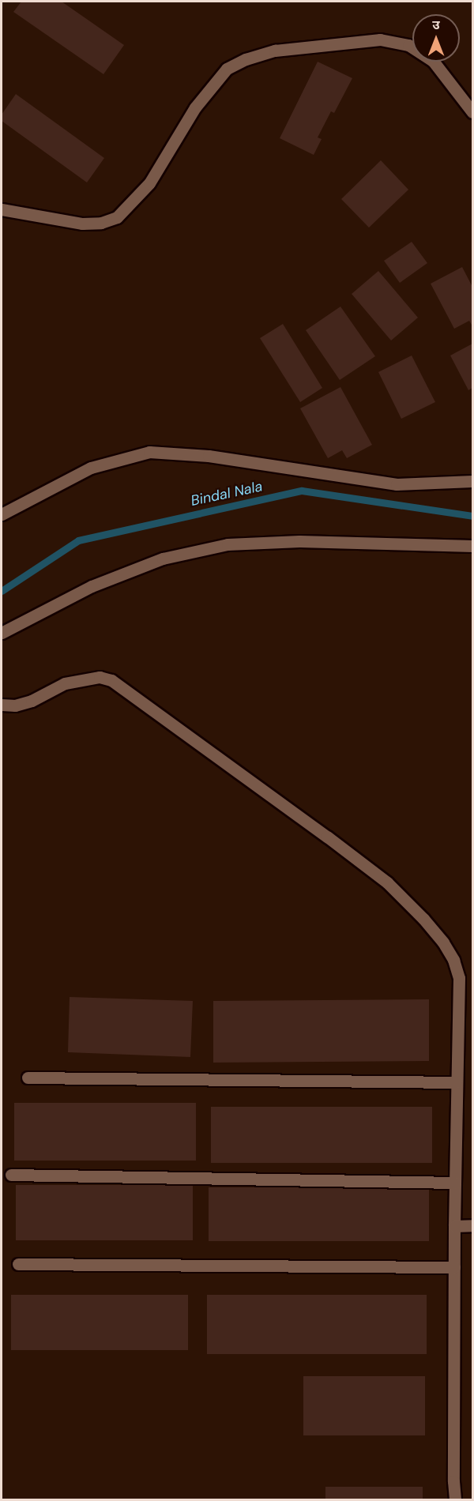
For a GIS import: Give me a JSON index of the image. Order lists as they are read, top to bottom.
{
  "water": ["Bindal Nala"],
  "north": "top"
}
